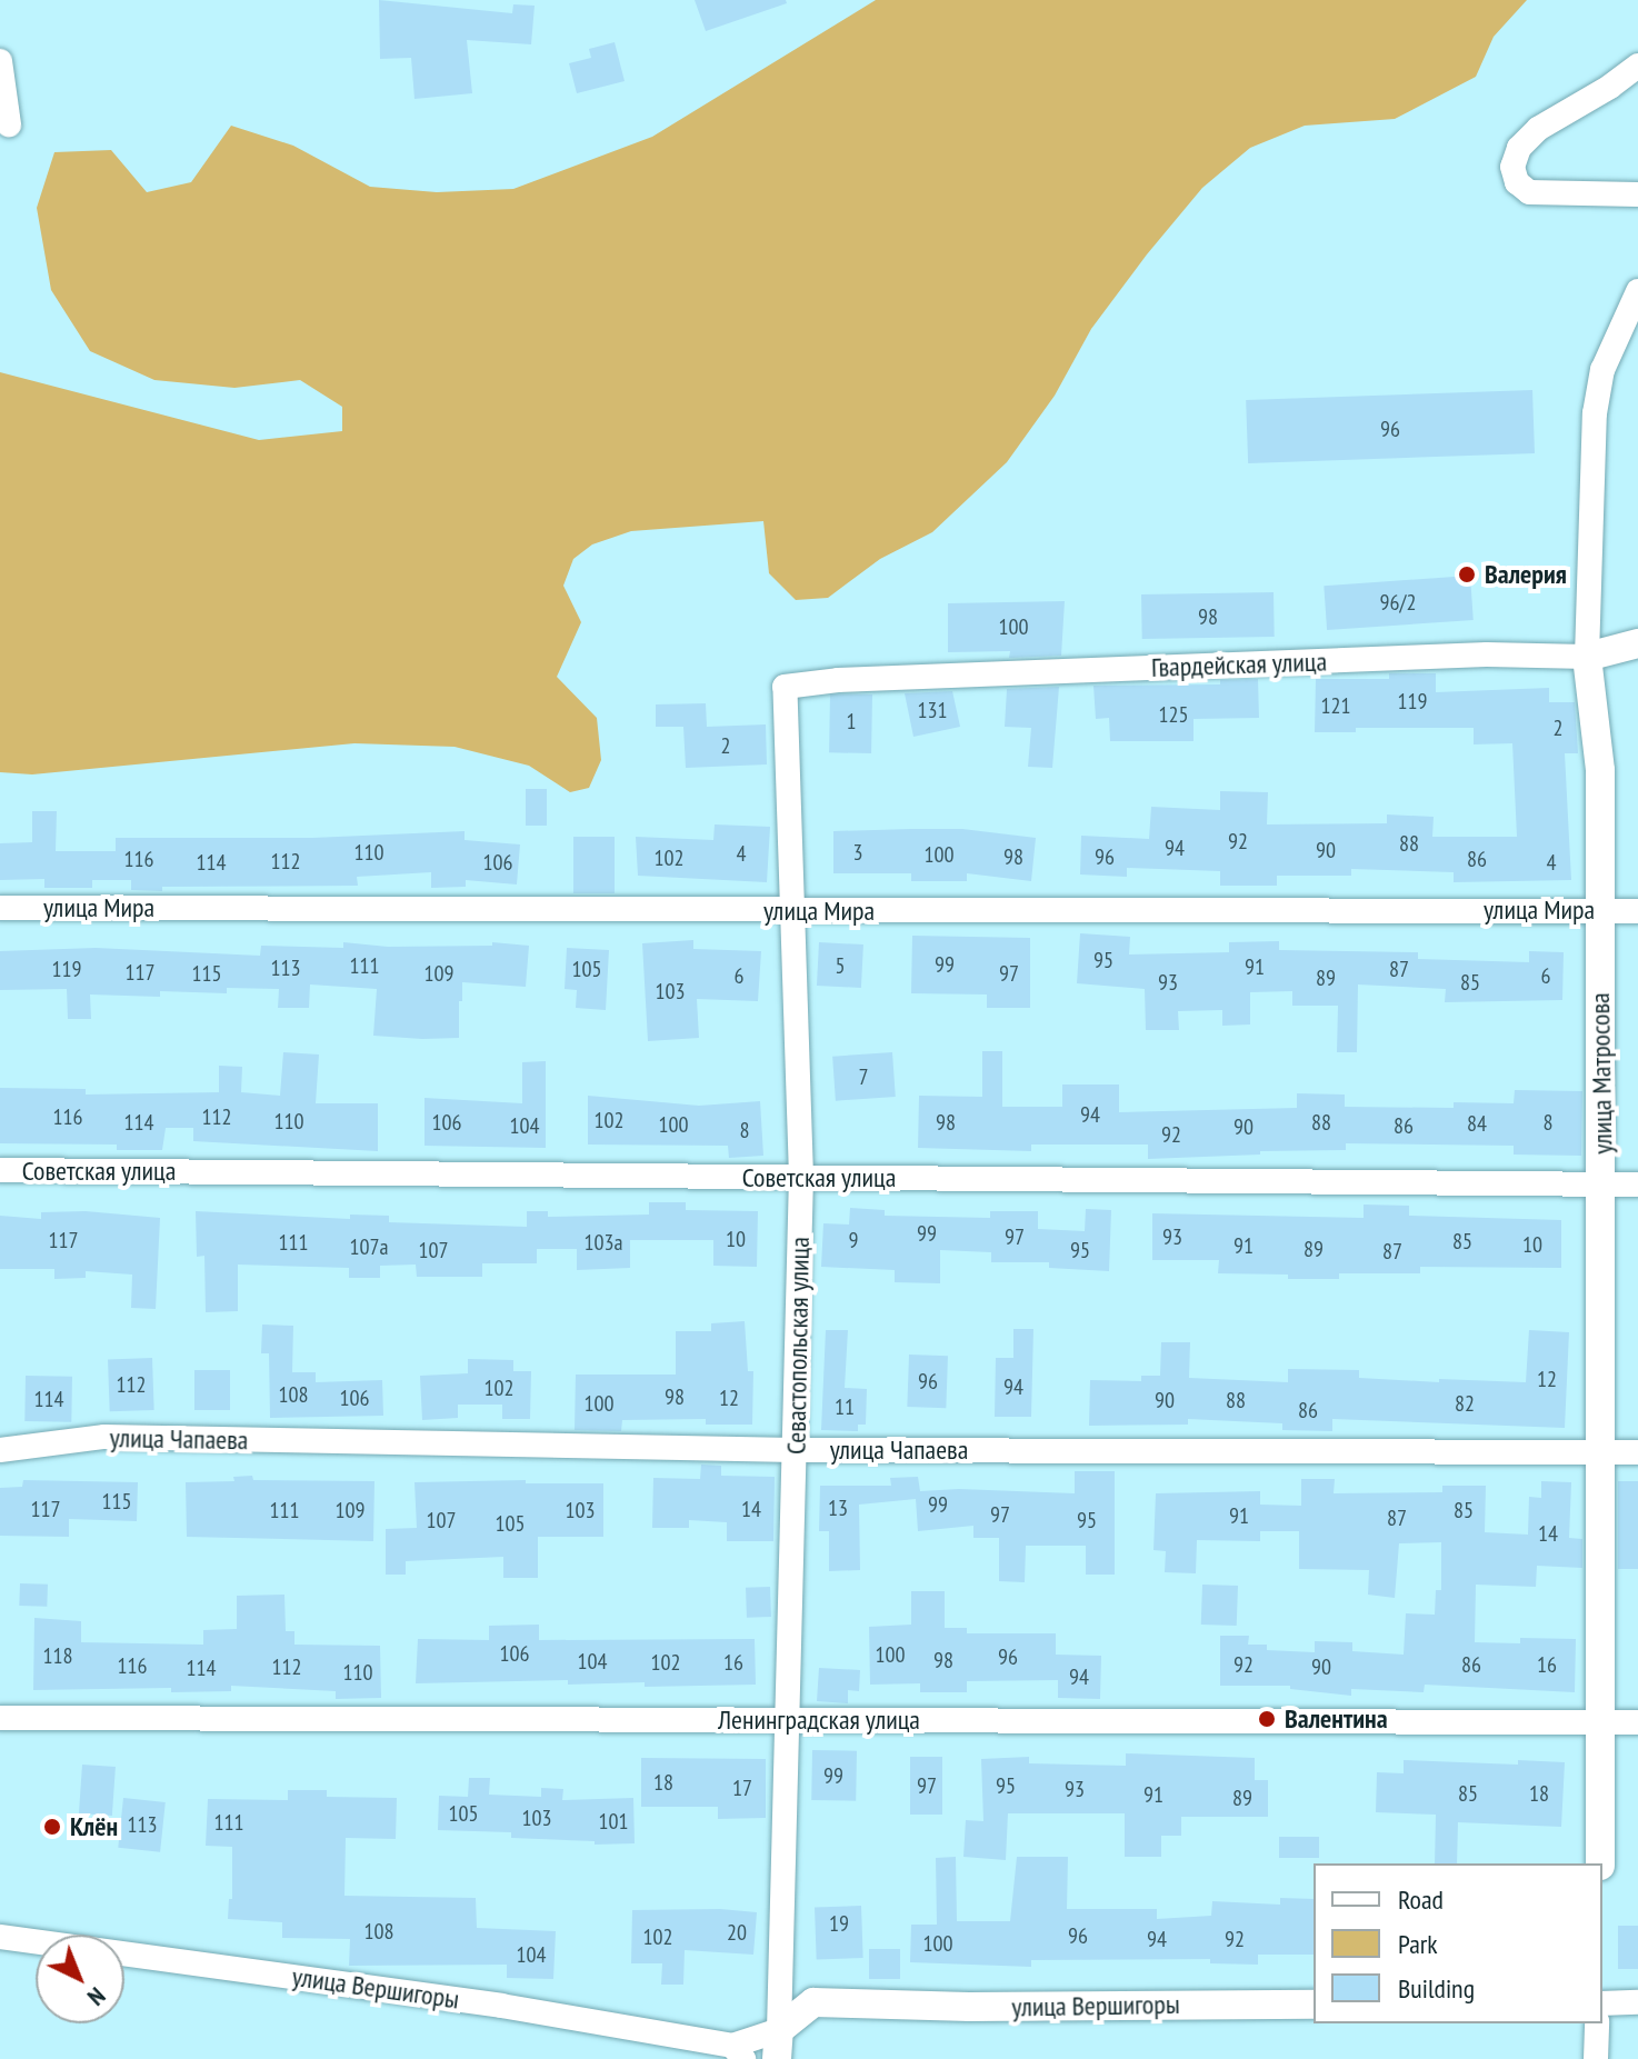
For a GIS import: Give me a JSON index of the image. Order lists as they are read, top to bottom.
{
  "streets": {
    "street": [
      "Гвардейская улица",
      "улица Мира",
      "улица Матросова",
      "Советская улица",
      "Севастопольская улица",
      "улица Чапаева",
      "Ленинградская улица",
      "улица Вершигоры"
    ]
  },
  "crossings": [
    ["Гвардейская улица", "улица Матросова"],
    ["Гвардейская улица", "Севастопольская улица"],
    ["улица Мира", "улица Матросова"],
    ["улица Мира", "Севастопольская улица"],
    ["улица Матросова", "Советская улица"],
    ["улица Матросова", "улица Чапаева"],
    ["улица Матросова", "Ленинградская улица"],
    ["Советская улица", "Севастопольская улица"],
    ["Севастопольская улица", "улица Чапаева"],
    ["Севастопольская улица", "Ленинградская улица"],
    ["Севастопольская улица", "улица Вершигоры"]
  ],
  "places": ["Валерия", "Валентина", "Клён"],
  "house_numbers": [
    "96",
    "96/2",
    "98",
    "100",
    "119",
    "121",
    "131",
    "125",
    "1",
    "2",
    "2",
    "92",
    "88",
    "94",
    "90",
    "110",
    "3",
    "4",
    "100",
    "98",
    "96",
    "102",
    "116",
    "86",
    "112",
    "114",
    "106",
    "4",
    "95",
    "99",
    "111",
    "5",
    "91",
    "113",
    "119",
    "105",
    "87",
    "117",
    "115",
    "109",
    "97",
    "6",
    "6",
    "89",
    "93",
    "85",
    "103",
    "7",
    "94",
    "116",
    "112",
    "102",
    "110",
    "114",
    "106",
    "98",
    "88",
    "8",
    "84",
    "100",
    "104",
    "86",
    "90",
    "8",
    "92",
    "99",
    "97",
    "93",
    "10",
    "117",
    "9",
    "85",
    "111",
    "103а",
    "10",
    "91",
    "107а",
    "89",
    "107",
    "95",
    "87",
    "12",
    "96",
    "112",
    "94",
    "102",
    "108",
    "98",
    "106",
    "12",
    "114",
    "90",
    "88",
    "100",
    "82",
    "11",
    "86",
    "115",
    "99",
    "13",
    "117",
    "14",
    "111",
    "109",
    "103",
    "85",
    "97",
    "91",
    "87",
    "107",
    "95",
    "105",
    "14",
    "106",
    "100",
    "118",
    "96",
    "98",
    "104",
    "102",
    "16",
    "92",
    "86",
    "16",
    "116",
    "112",
    "90",
    "114",
    "110",
    "94",
    "99",
    "18",
    "97",
    "95",
    "17",
    "93",
    "85",
    "18",
    "91",
    "89",
    "105",
    "103",
    "101",
    "111",
    "113",
    "19",
    "108",
    "20",
    "96",
    "102",
    "94",
    "92",
    "100",
    "104"
  ],
  "legend": ["Road", "Park", "Building"],
  "north": "bottom right"
}
